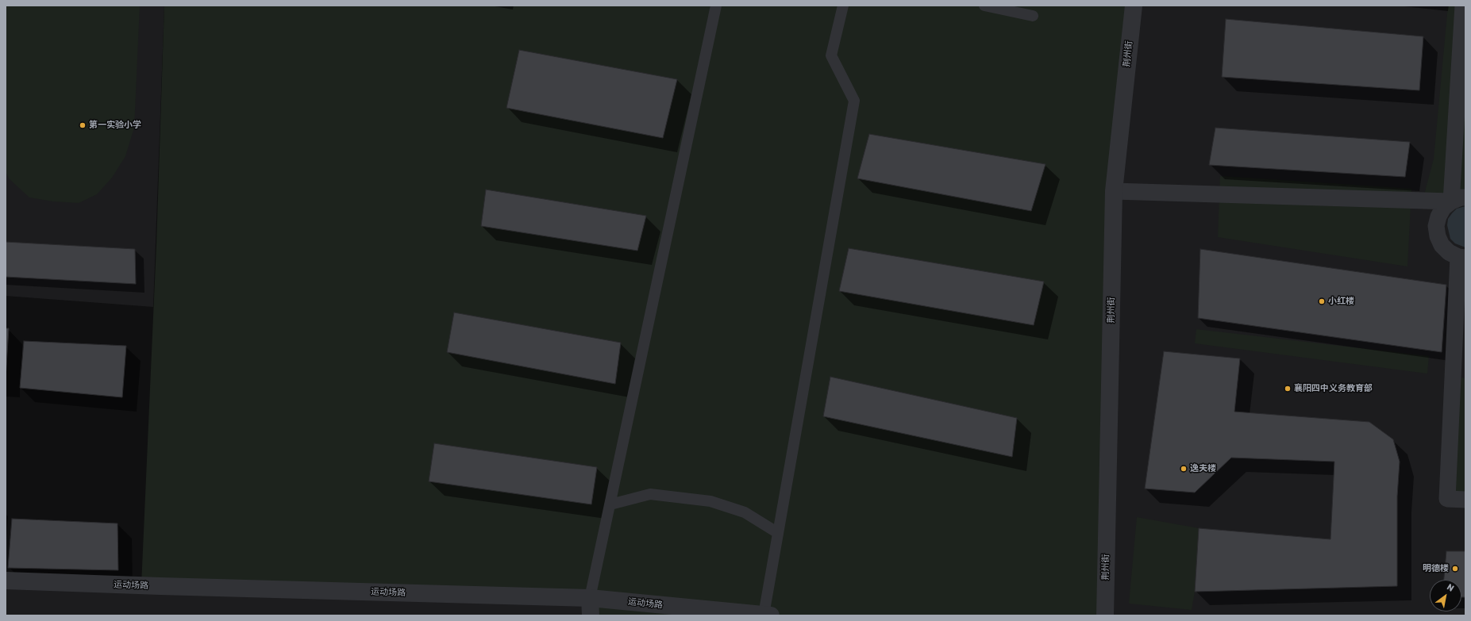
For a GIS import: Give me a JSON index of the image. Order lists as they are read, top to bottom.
{
  "streets": {
    "street": ["荆州街", "运动场路"]
  },
  "places": [
    "第一实验小学",
    "小红楼",
    "襄阳四中义务教育部",
    "逸夫楼",
    "明德楼"
  ],
  "north": "top right"
}
